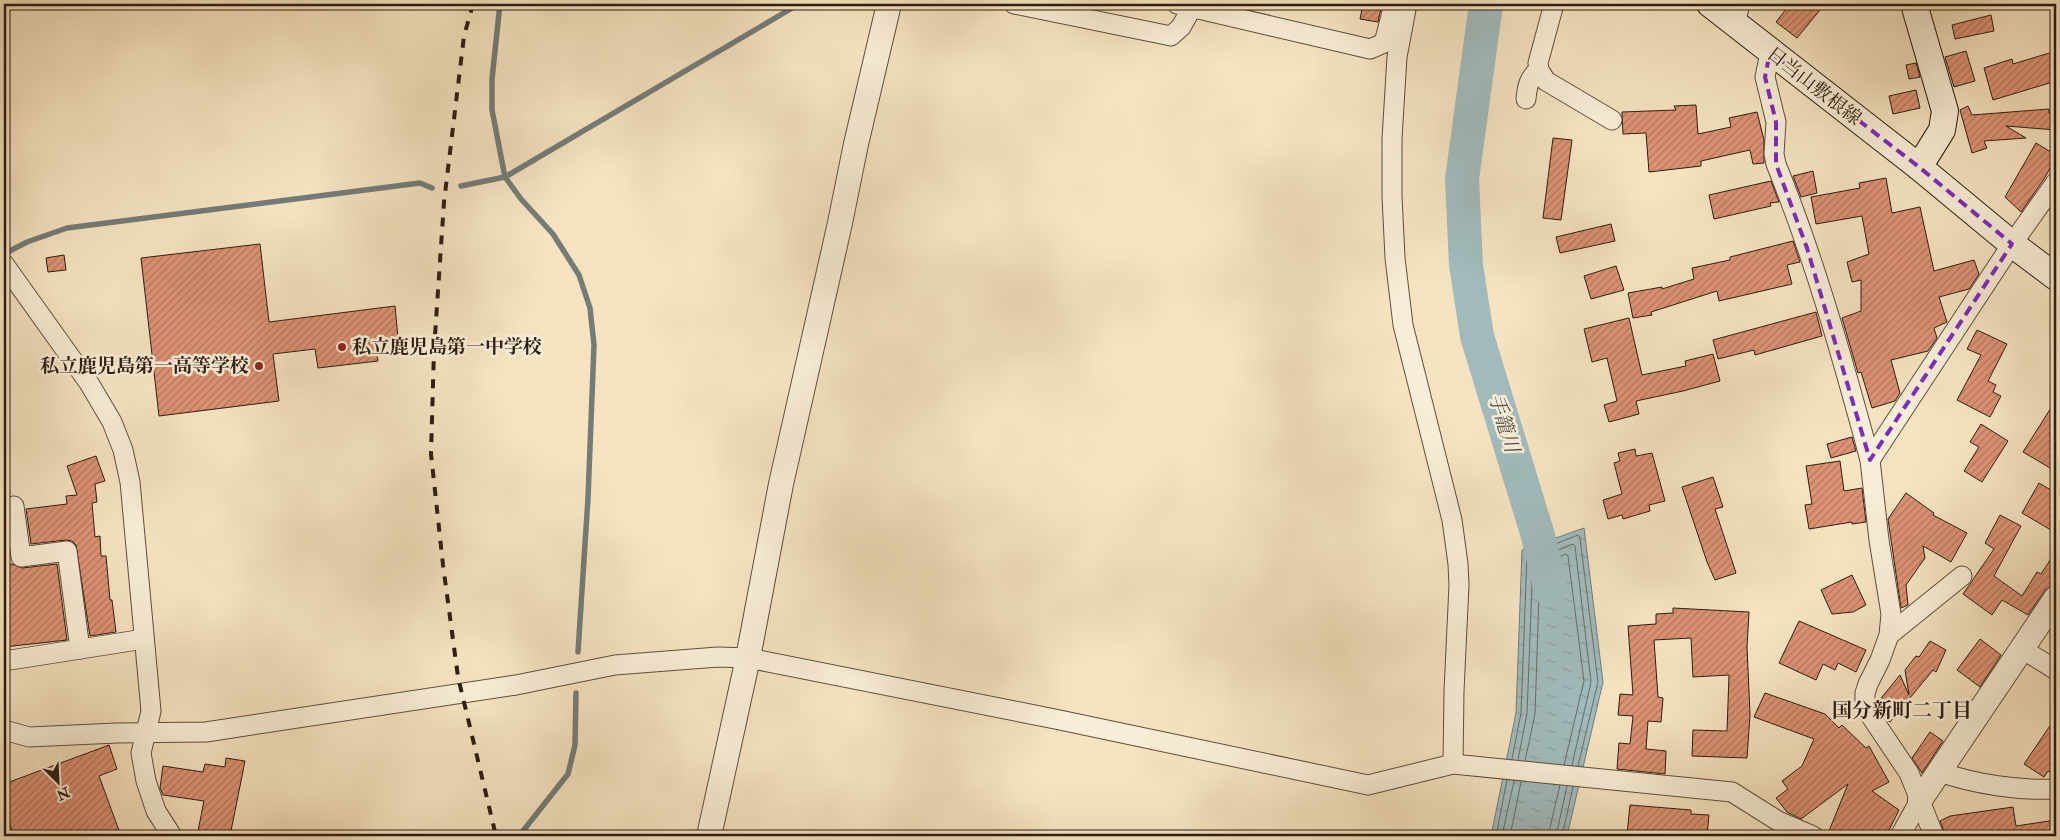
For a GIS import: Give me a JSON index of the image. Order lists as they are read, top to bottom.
{
  "streets": {
    "main road": ["日当山敷根線"]
  },
  "districts": ["国分新町二丁目"],
  "water": ["手籠川"],
  "places": ["私立鹿児島第一中学校", "私立鹿児島第一高等学校"],
  "north": "bottom right"
}
